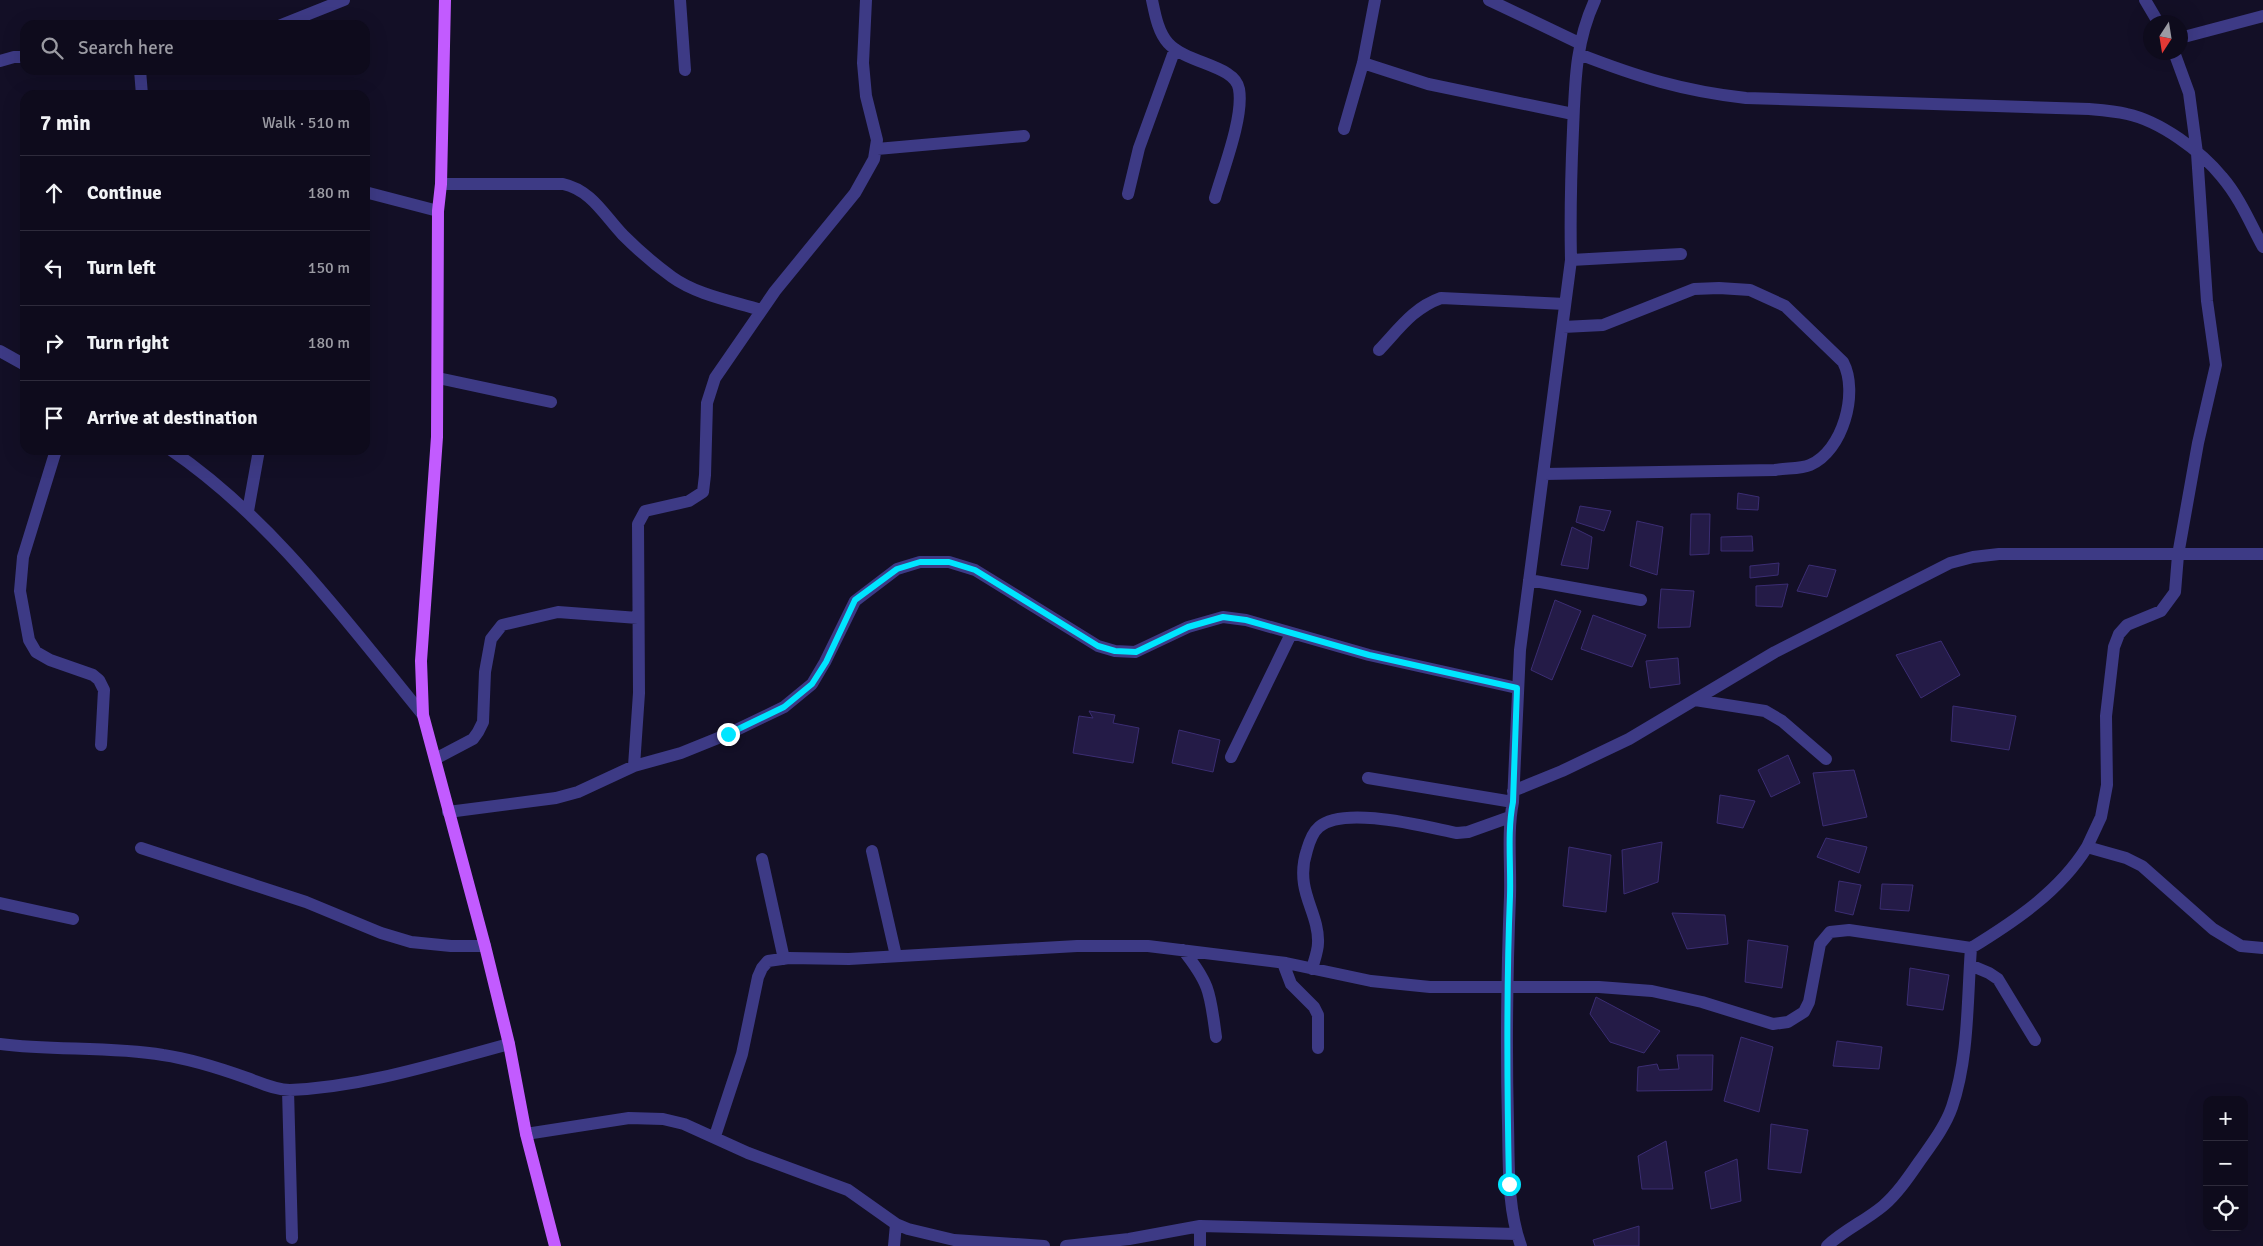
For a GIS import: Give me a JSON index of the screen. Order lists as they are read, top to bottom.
{
  "north": "bottom",
  "page": {
    "search": "Search here",
    "heading": ["7 min", "Walk · 510 m"],
    "list": [
      ["Continue", "180 m"],
      ["Turn left", "150 m"],
      ["Turn right", "180 m"],
      "Arrive at destination"
    ],
    "map_buttons": ["+", "−"]
  }
}
